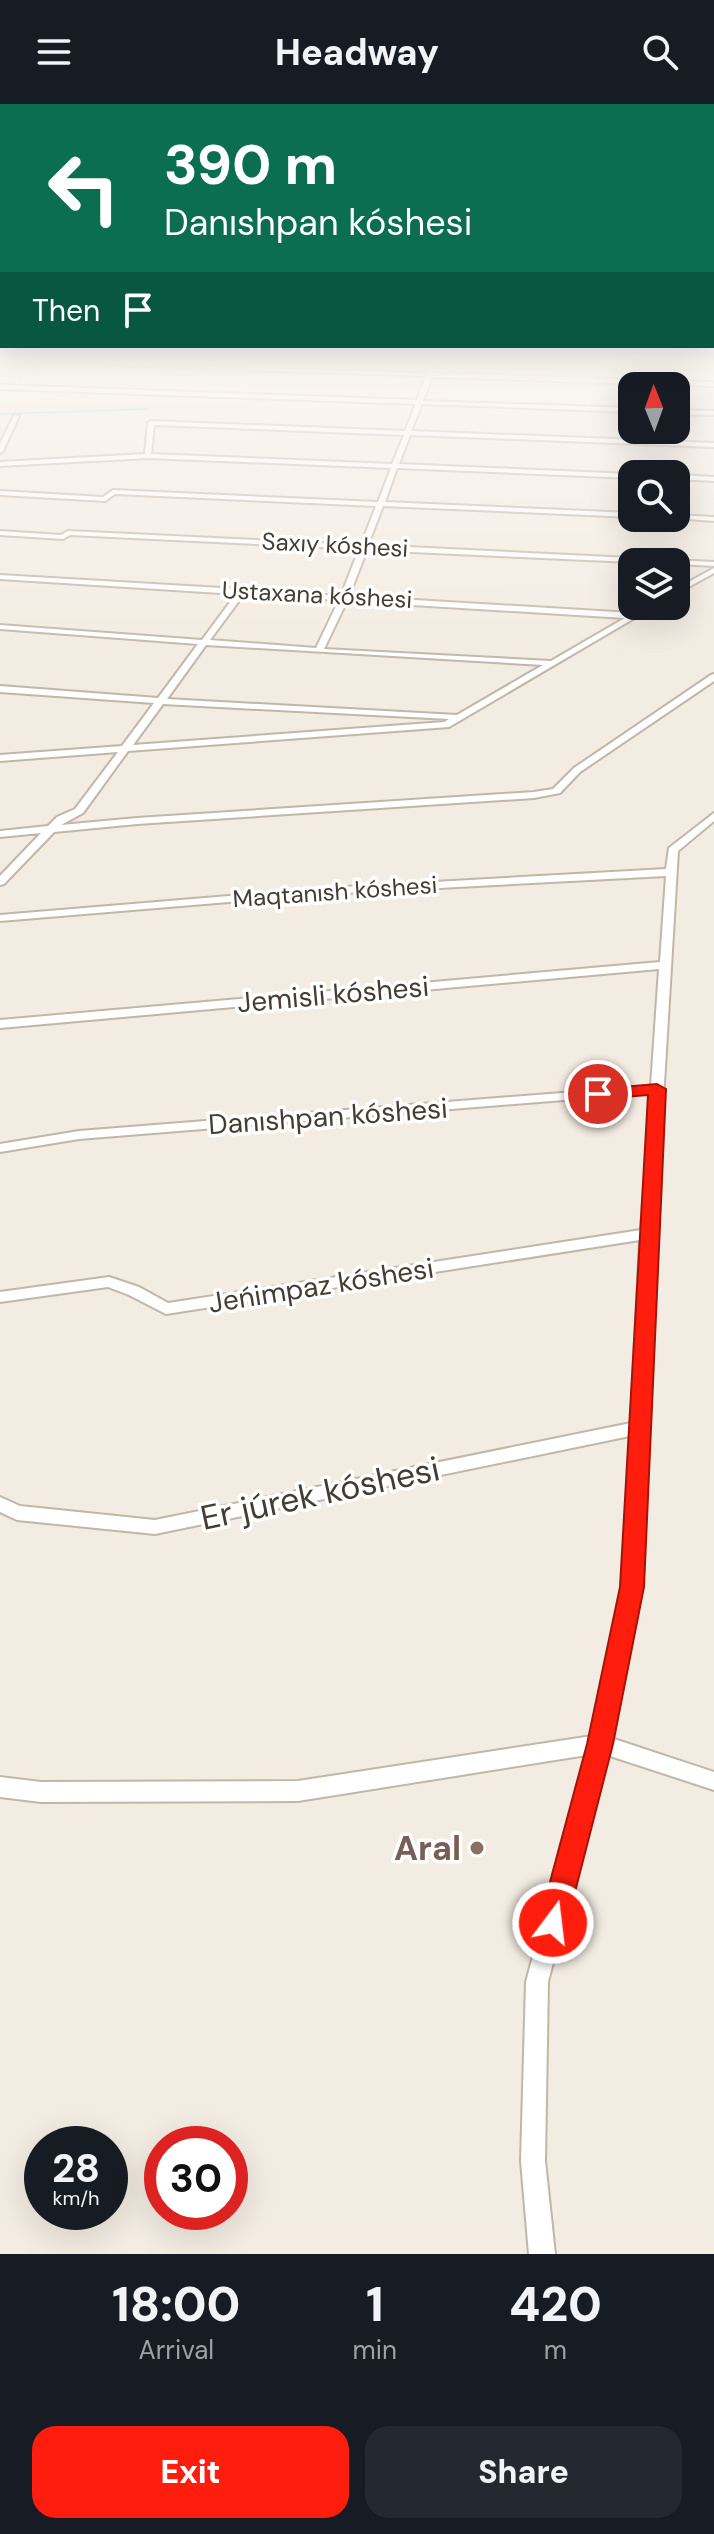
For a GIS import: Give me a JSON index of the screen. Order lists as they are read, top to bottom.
{
  "streets": {
    "street": [
      "Saxıy kóshesi",
      "Ustaxana kóshesi",
      "Maqtanısh kóshesi",
      "Jemisli kóshesi",
      "Danıshpan kóshesi",
      "Jeńimpaz kóshesi",
      "Er júrek kóshesi"
    ]
  },
  "places": ["Aral"],
  "north": "top",
  "page": {
    "header": "Headway",
    "turn": ["390 m", "Danıshpan kóshesi"],
    "then": "Then",
    "speed": "28 km/h",
    "limit": "30",
    "eta": [
      "18:00",
      "Arrival",
      "1",
      "min",
      "420",
      "m"
    ],
    "buttons": ["Exit", "Share"]
  }
}
